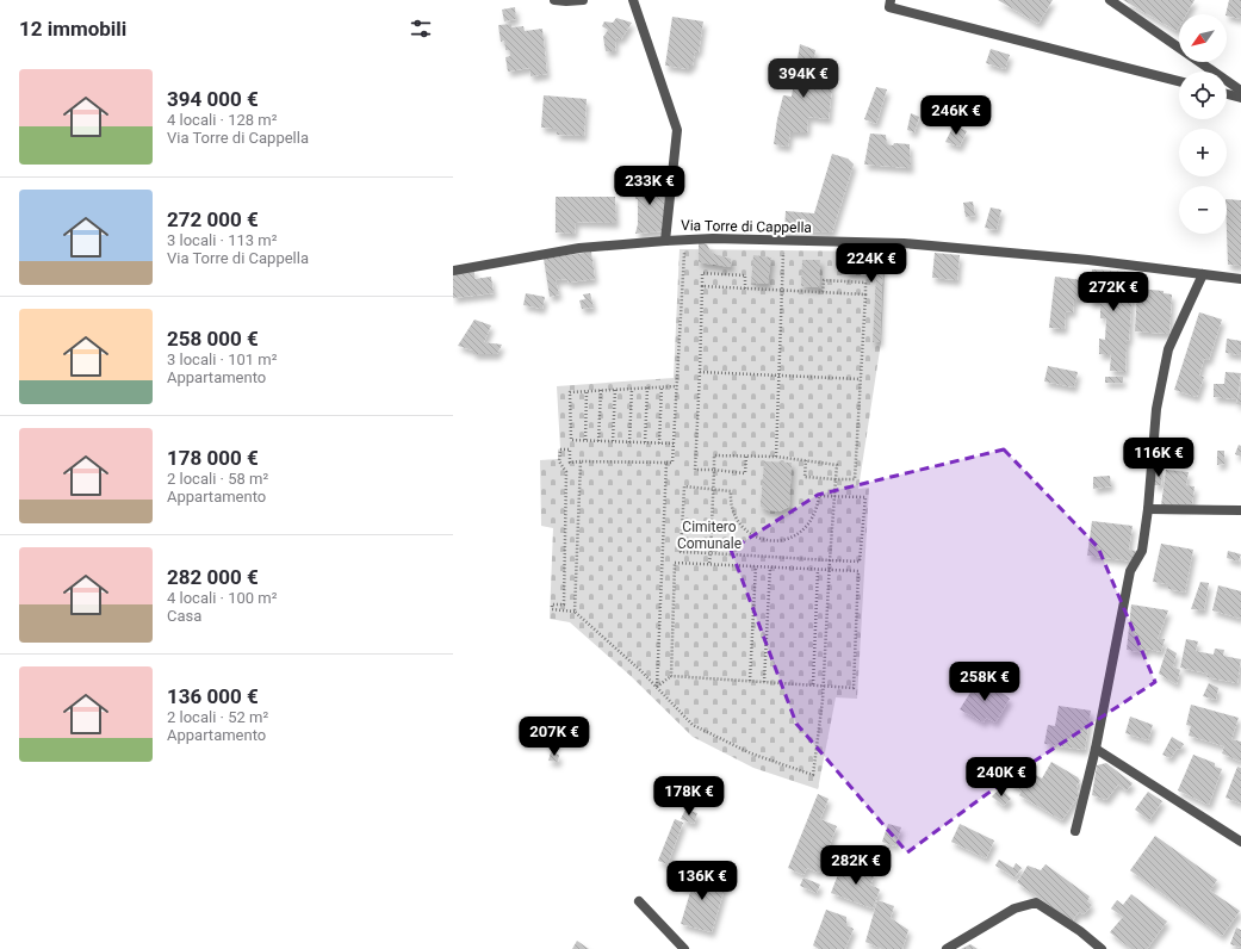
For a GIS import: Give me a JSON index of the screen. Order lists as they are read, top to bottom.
{
  "streets": {
    "street": ["Via Torre di Cappella"]
  },
  "parks": ["Cimitero Comunale"],
  "north": "bottom left",
  "page": {
    "heading": "12 immobili",
    "map_buttons": ["+", "−"],
    "list": [
      {
        "name": "394 000 €",
        "note": "4 locali · 128 m² · Via Torre di Cappella"
      },
      {
        "name": "272 000 €",
        "note": "3 locali · 113 m² · Via Torre di Cappella"
      },
      {
        "name": "258 000 €",
        "note": "3 locali · 101 m² · Appartamento"
      },
      {
        "name": "178 000 €",
        "note": "2 locali · 58 m² · Appartamento"
      },
      {
        "name": "282 000 €",
        "note": "4 locali · 100 m² · Casa"
      },
      {
        "name": "136 000 €",
        "note": "2 locali · 52 m² · Appartamento"
      }
    ],
    "price": [
      "394K €",
      "246K €",
      "233K €",
      "224K €",
      "272K €",
      "116K €",
      "258K €",
      "207K €",
      "240K €",
      "178K €",
      "282K €",
      "136K €"
    ]
  }
}
